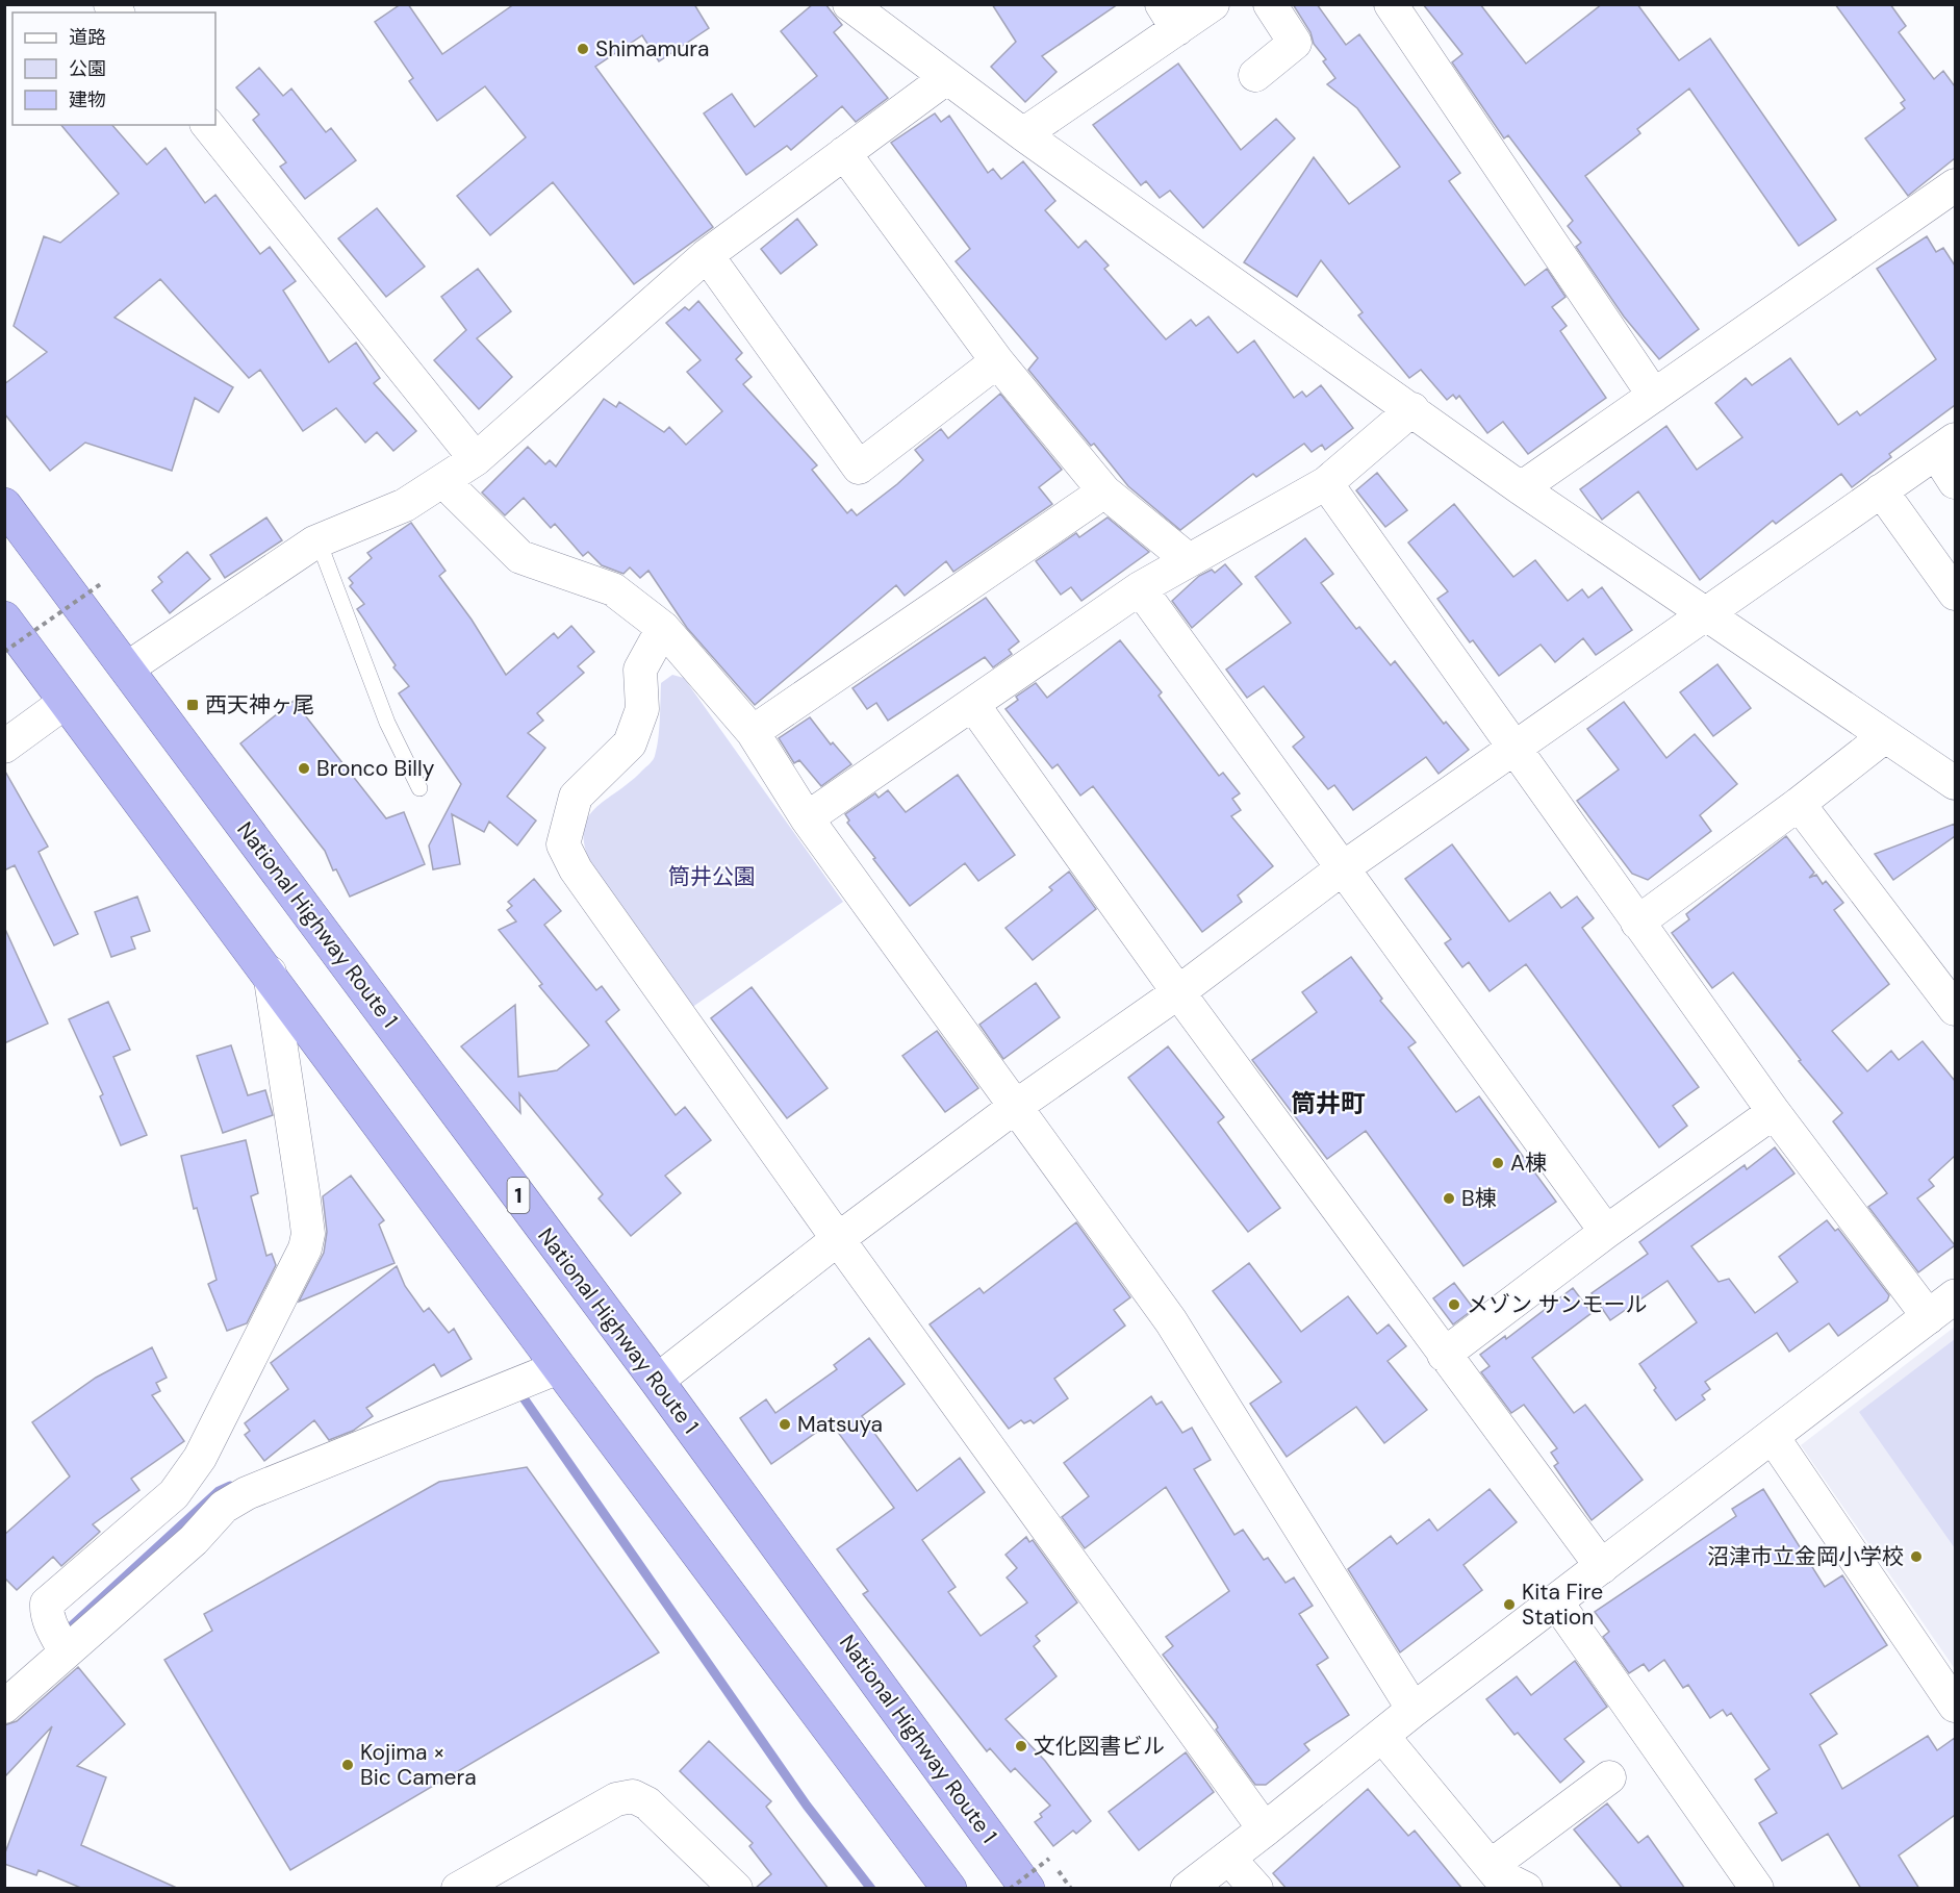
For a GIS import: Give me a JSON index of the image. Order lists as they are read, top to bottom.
{
  "streets": {
    "highway": ["National Highway Route 1", "1"]
  },
  "districts": ["筒井町"],
  "parks": ["筒井公園"],
  "places": {
    "other": [
      "Shimamura",
      "Bronco Billy",
      "A棟",
      "B棟",
      "メゾン サンモール",
      "Matsuya",
      "沼津市立金岡小学校",
      "Kita Fire Station",
      "文化図書ビル",
      "Kojima × Bic Camera"
    ],
    "transit": ["西天神ヶ尾"]
  },
  "legend": ["道路", "公園", "建物"]
}
